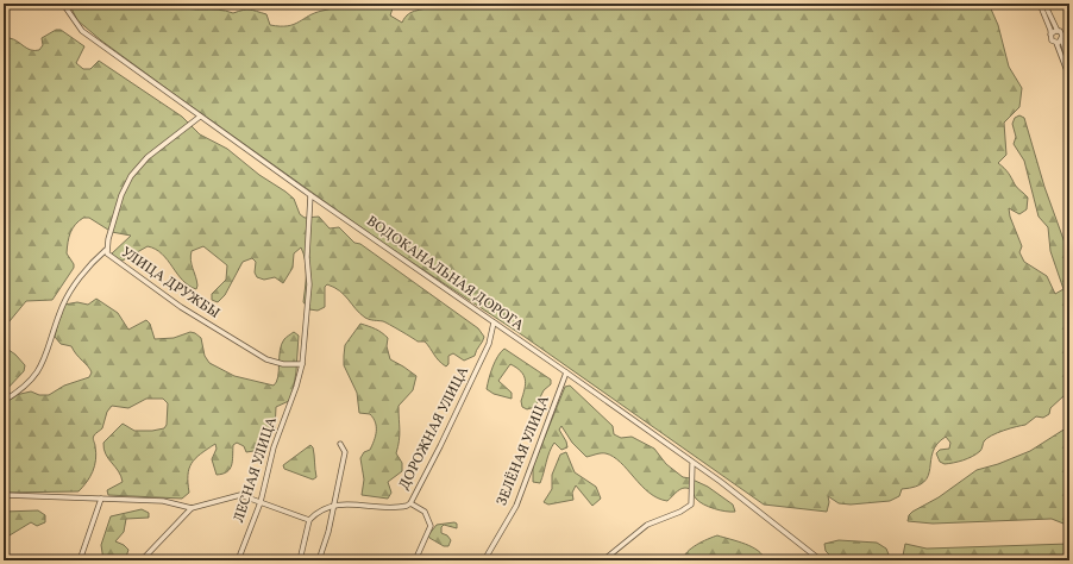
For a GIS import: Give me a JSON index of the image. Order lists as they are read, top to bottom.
{
  "streets": {
    "street": [
      "ВОДОКАНАЛЬНАЯ ДОРОГА",
      "УЛИЦА ДРУЖБЫ",
      "ДОРОЖНАЯ УЛИЦА",
      "ЗЕЛЁНАЯ УЛИЦА",
      "ЛЕСНАЯ УЛИЦА"
    ]
  },
  "crossings": [
    ["ВОДОКАНАЛЬНАЯ ДОРОГА", "УЛИЦА ДРУЖБЫ"],
    ["ВОДОКАНАЛЬНАЯ ДОРОГА", "ДОРОЖНАЯ УЛИЦА"],
    ["ВОДОКАНАЛЬНАЯ ДОРОГА", "ЗЕЛЁНАЯ УЛИЦА"],
    ["ВОДОКАНАЛЬНАЯ ДОРОГА", "ЛЕСНАЯ УЛИЦА"],
    ["УЛИЦА ДРУЖБЫ", "ЛЕСНАЯ УЛИЦА"]
  ]
}
